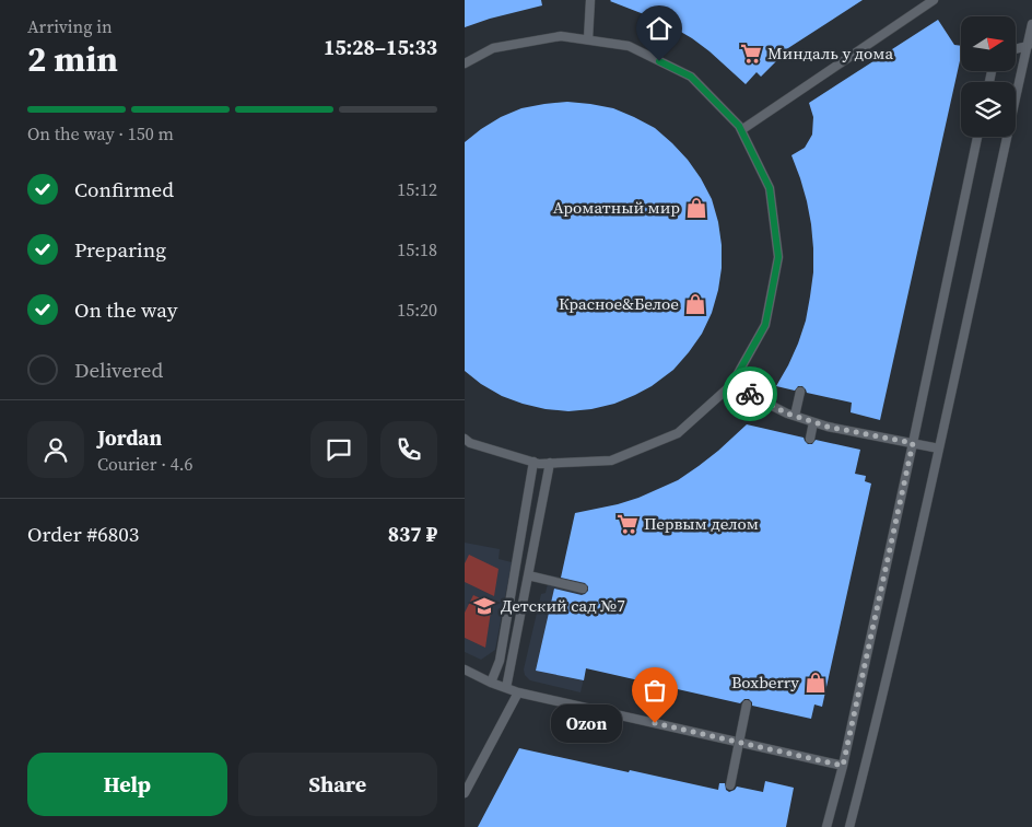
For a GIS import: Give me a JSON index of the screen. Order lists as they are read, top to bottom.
{
  "places": {
    "supermarket": ["Миндаль у дома", "Первым делом"],
    "shop": ["Ароматный мир", "Красное&Белое", "Boxberry"],
    "school or university": ["Детский сад №7"],
    "other": ["Ozon"]
  },
  "north": "right",
  "page": {
    "heading": ["2 min", "Arriving in", "15:28–15:33"],
    "panel": [
      "Jordan",
      "Courier · 4.6",
      "Order #6803",
      "837 ₽"
    ],
    "bar": "On the way · 150 m",
    "list": [
      ["Confirmed", "15:12"],
      ["Preparing", "15:18"],
      ["On the way", "15:20"],
      "Delivered"
    ],
    "bubble": "Ozon",
    "buttons": ["Help", "Share"]
  }
}
